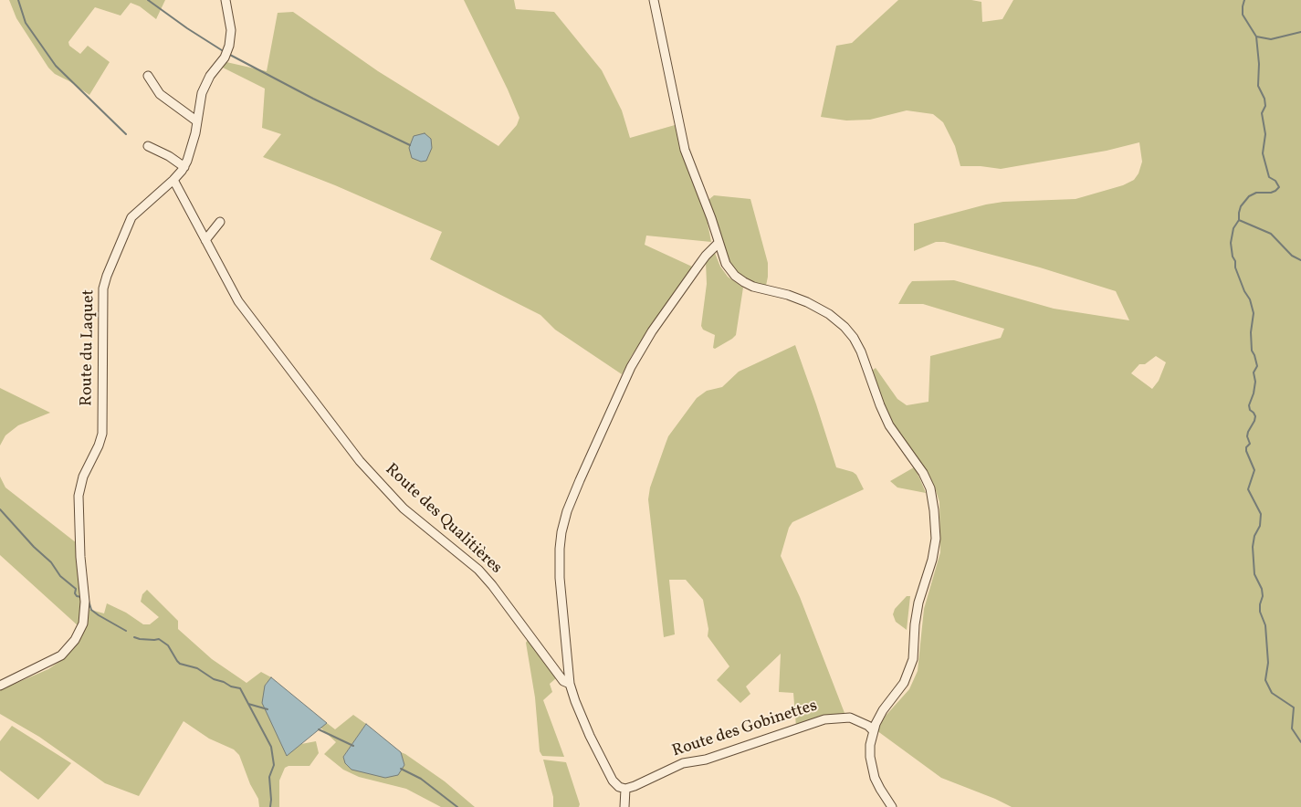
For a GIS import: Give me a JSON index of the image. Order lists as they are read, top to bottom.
{
  "streets": {
    "street": ["Route du Laquet", "Route des Qualitières", "Route des Gobinettes"]
  },
  "crossings": [
    ["Route du Laquet", "Route des Qualitières"],
    ["Route des Qualitières", "Route des Gobinettes"]
  ]
}
